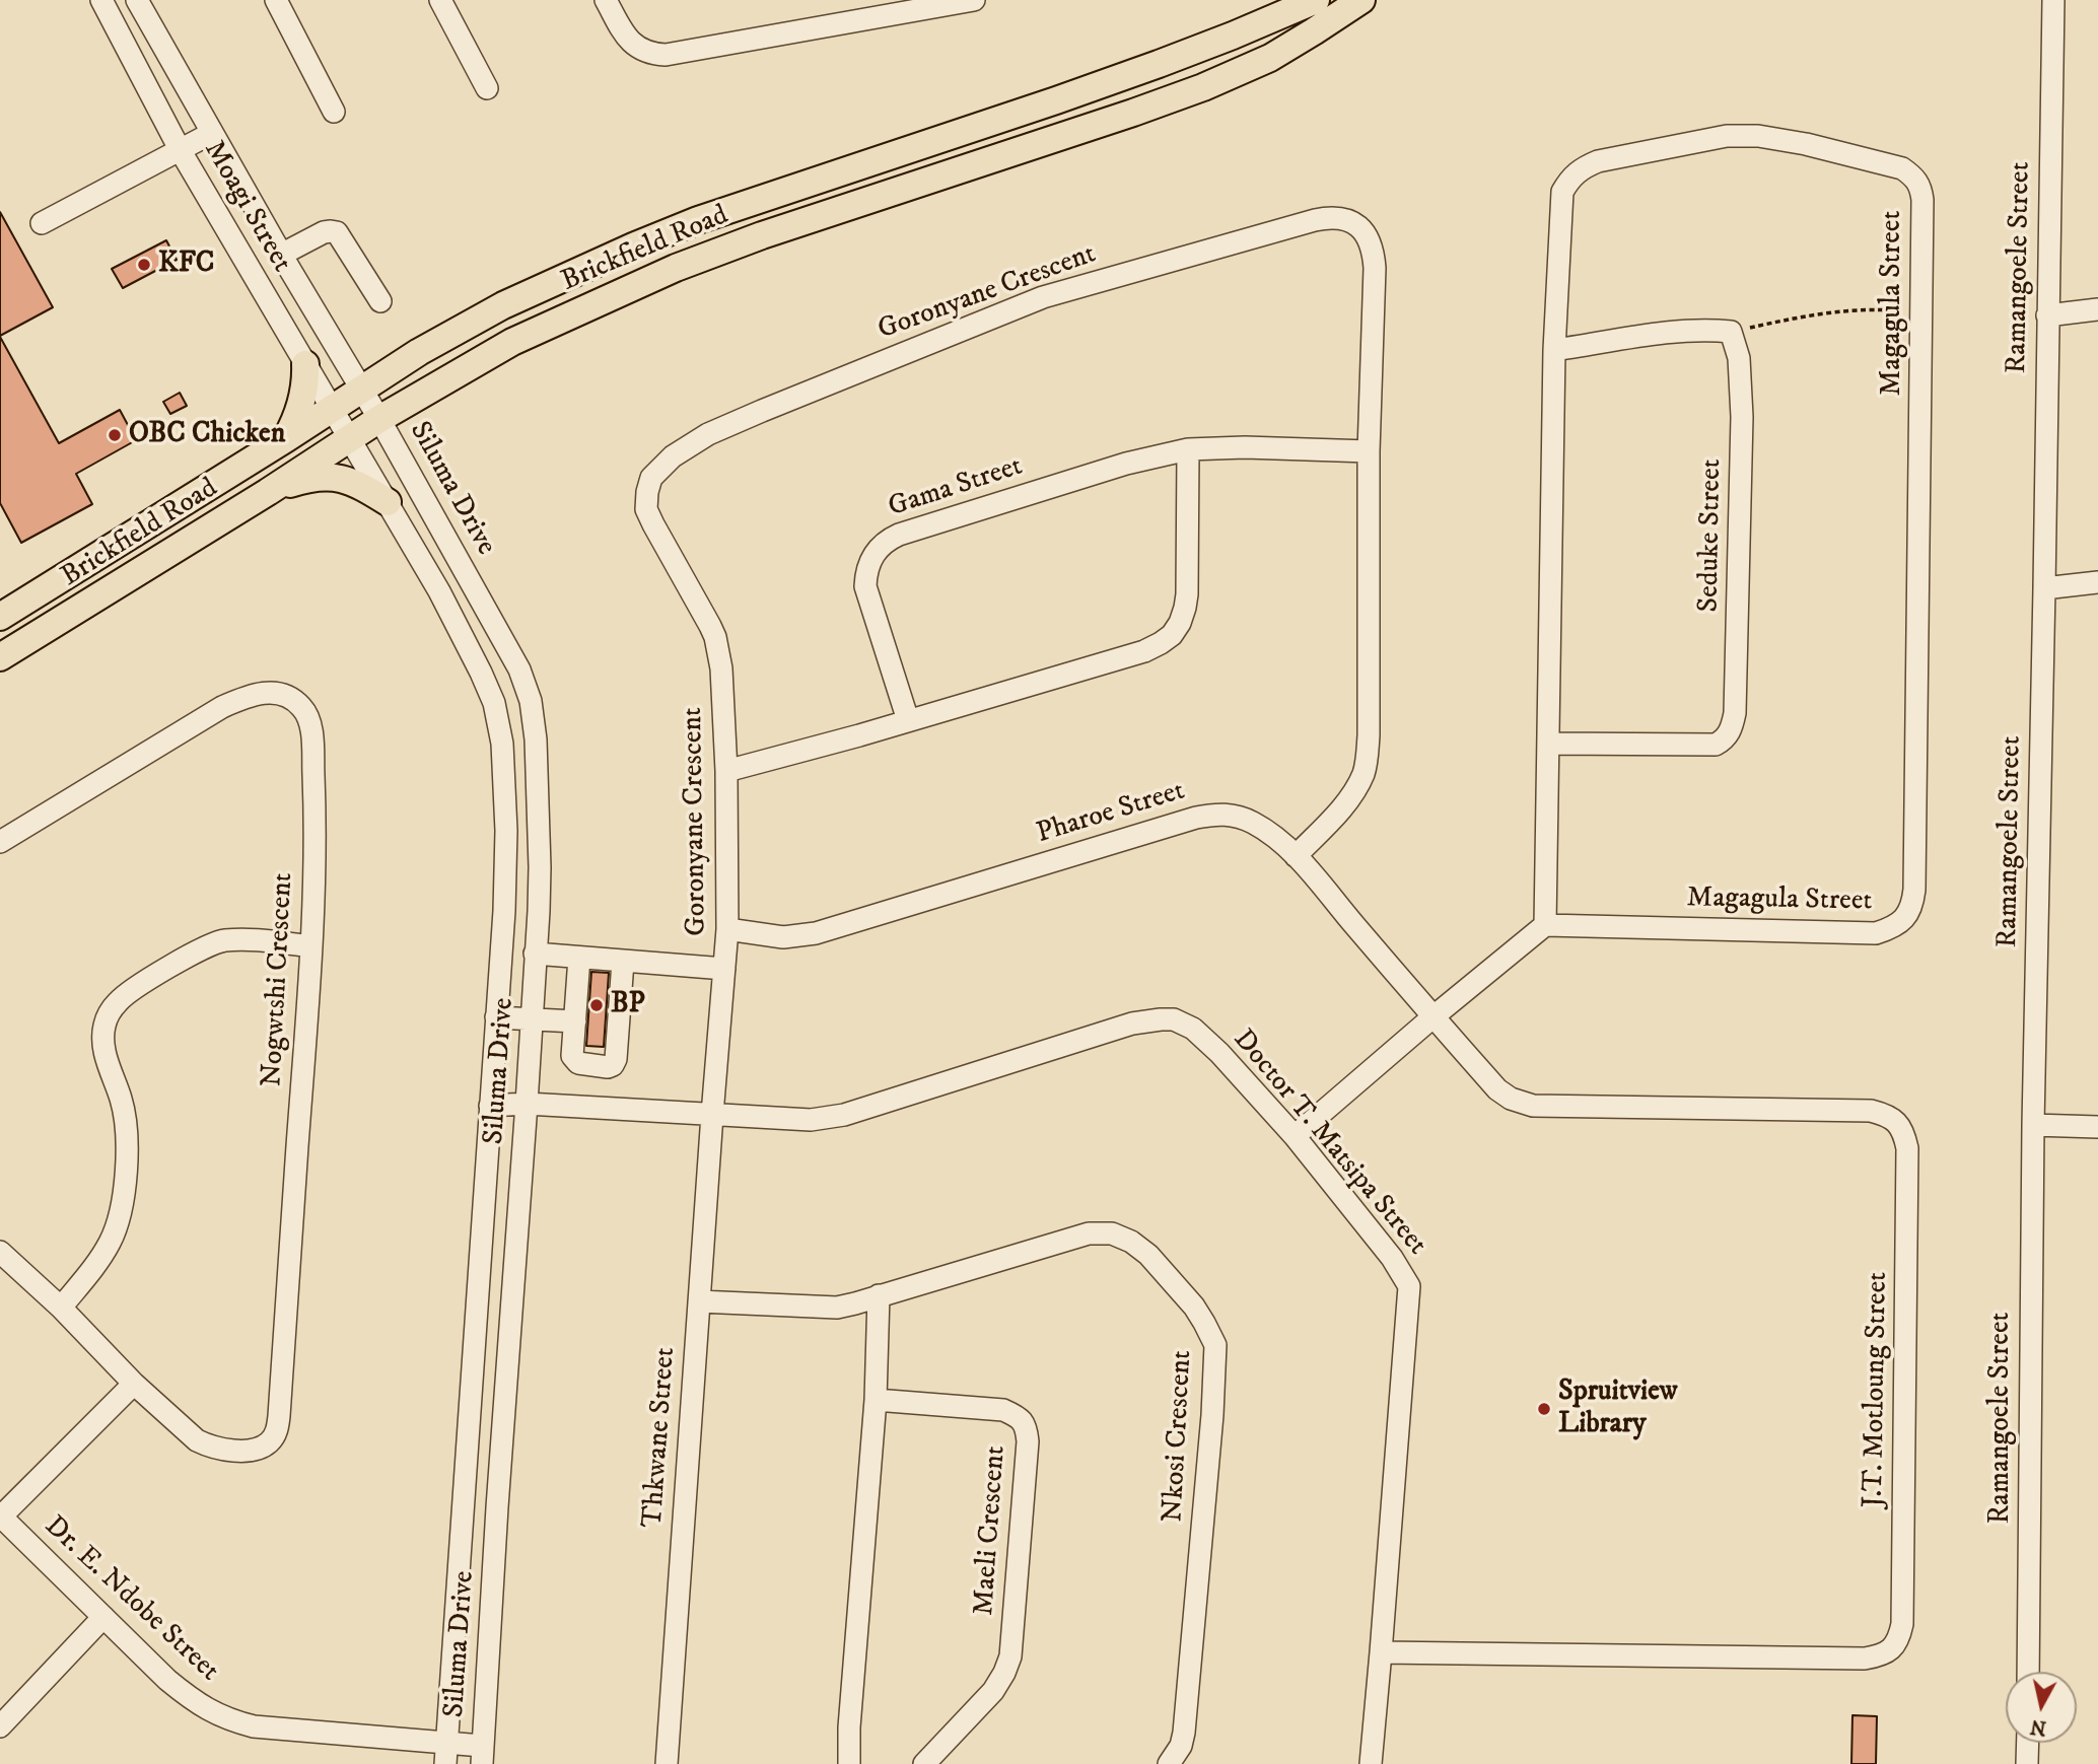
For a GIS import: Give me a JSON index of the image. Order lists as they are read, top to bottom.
{
  "streets": {
    "main road": ["Brickfield Road"],
    "street": [
      "Moagi Street",
      "Ramangoele Street",
      "Goronyane Crescent",
      "Magagula Street",
      "Gama Street",
      "Siluma Drive",
      "Seduke Street",
      "Pharoe Street",
      "Nogwtshi Crescent",
      "Doctor T. Matsipa Street",
      "J.T. Motloung Street",
      "Nkosi Crescent",
      "Thkwane Street",
      "Maeli Crescent",
      "Dr. E. Ndobe Street"
    ]
  },
  "crossings": [
    ["Moagi Street", "Brickfield Road"],
    ["Moagi Street", "Siluma Drive"],
    ["Brickfield Road", "Siluma Drive"],
    ["Goronyane Crescent", "Gama Street"],
    ["Goronyane Crescent", "Pharoe Street"],
    ["Goronyane Crescent", "Doctor T. Matsipa Street"],
    ["Goronyane Crescent", "Thkwane Street"],
    ["Magagula Street", "Seduke Street"],
    ["Siluma Drive", "Doctor T. Matsipa Street"],
    ["Siluma Drive", "Dr. E. Ndobe Street"],
    ["Pharoe Street", "J.T. Motloung Street"],
    ["Doctor T. Matsipa Street", "J.T. Motloung Street"],
    ["Doctor T. Matsipa Street", "Thkwane Street"],
    ["Nkosi Crescent", "Thkwane Street"]
  ],
  "places": [
    "KFC",
    "OBC Chicken",
    "BP",
    "Spruitview Library"
  ],
  "north": "bottom"
}
